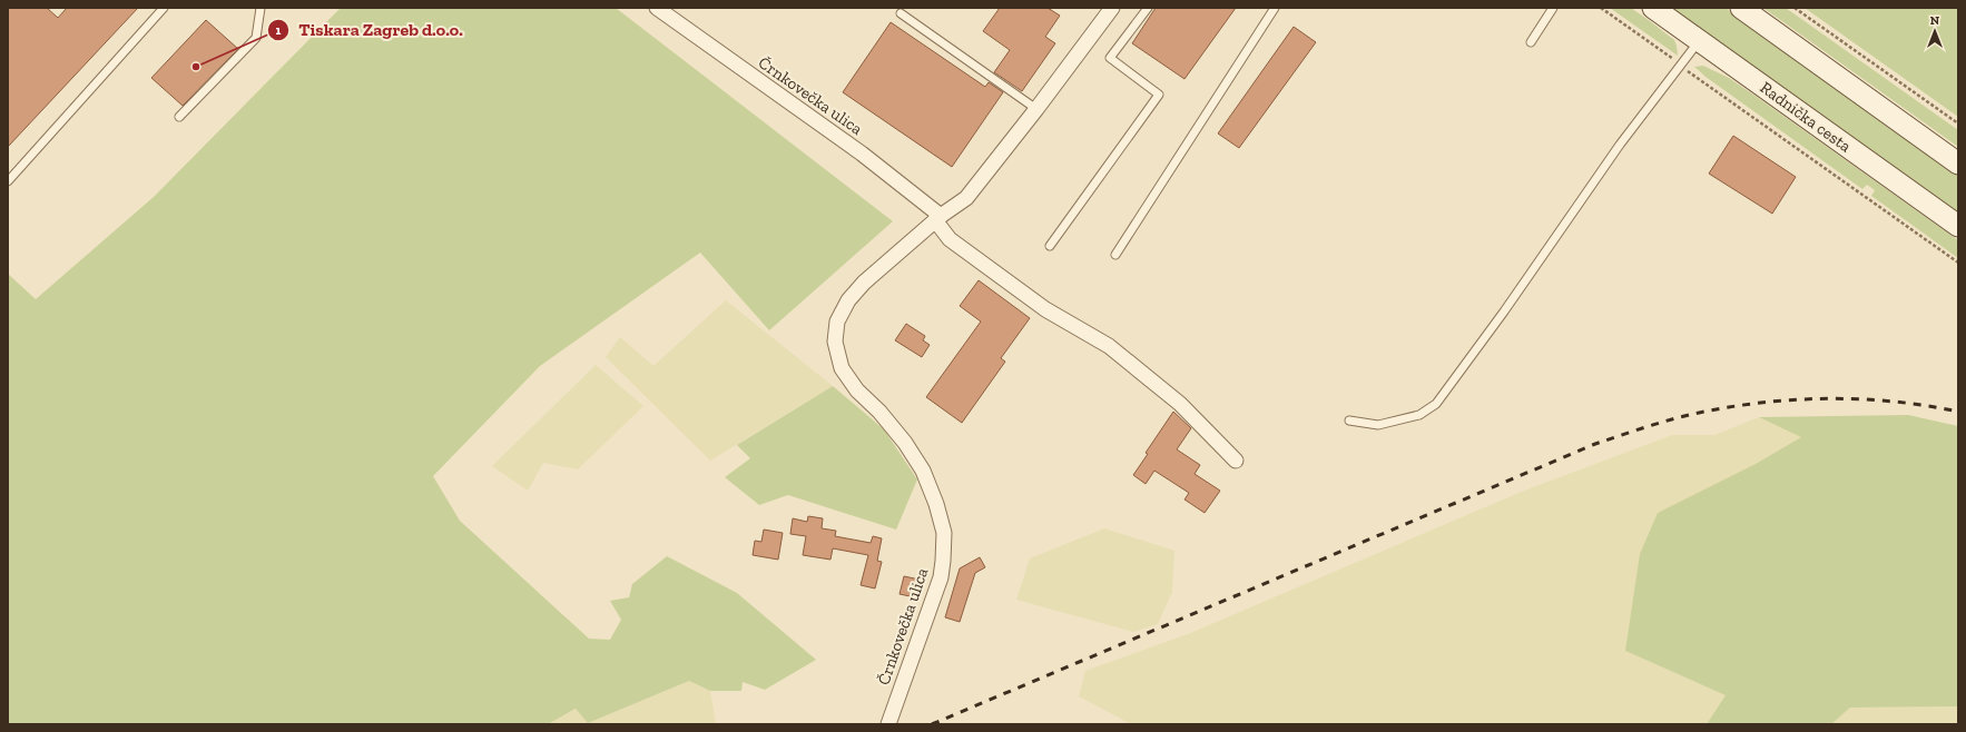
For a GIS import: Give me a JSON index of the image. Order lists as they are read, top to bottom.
{
  "streets": {
    "main road": ["Radnička cesta"],
    "street": ["Črnkovečka ulica"]
  },
  "places": ["Tiskara Zagreb d.o.o."],
  "north": "top"
}
